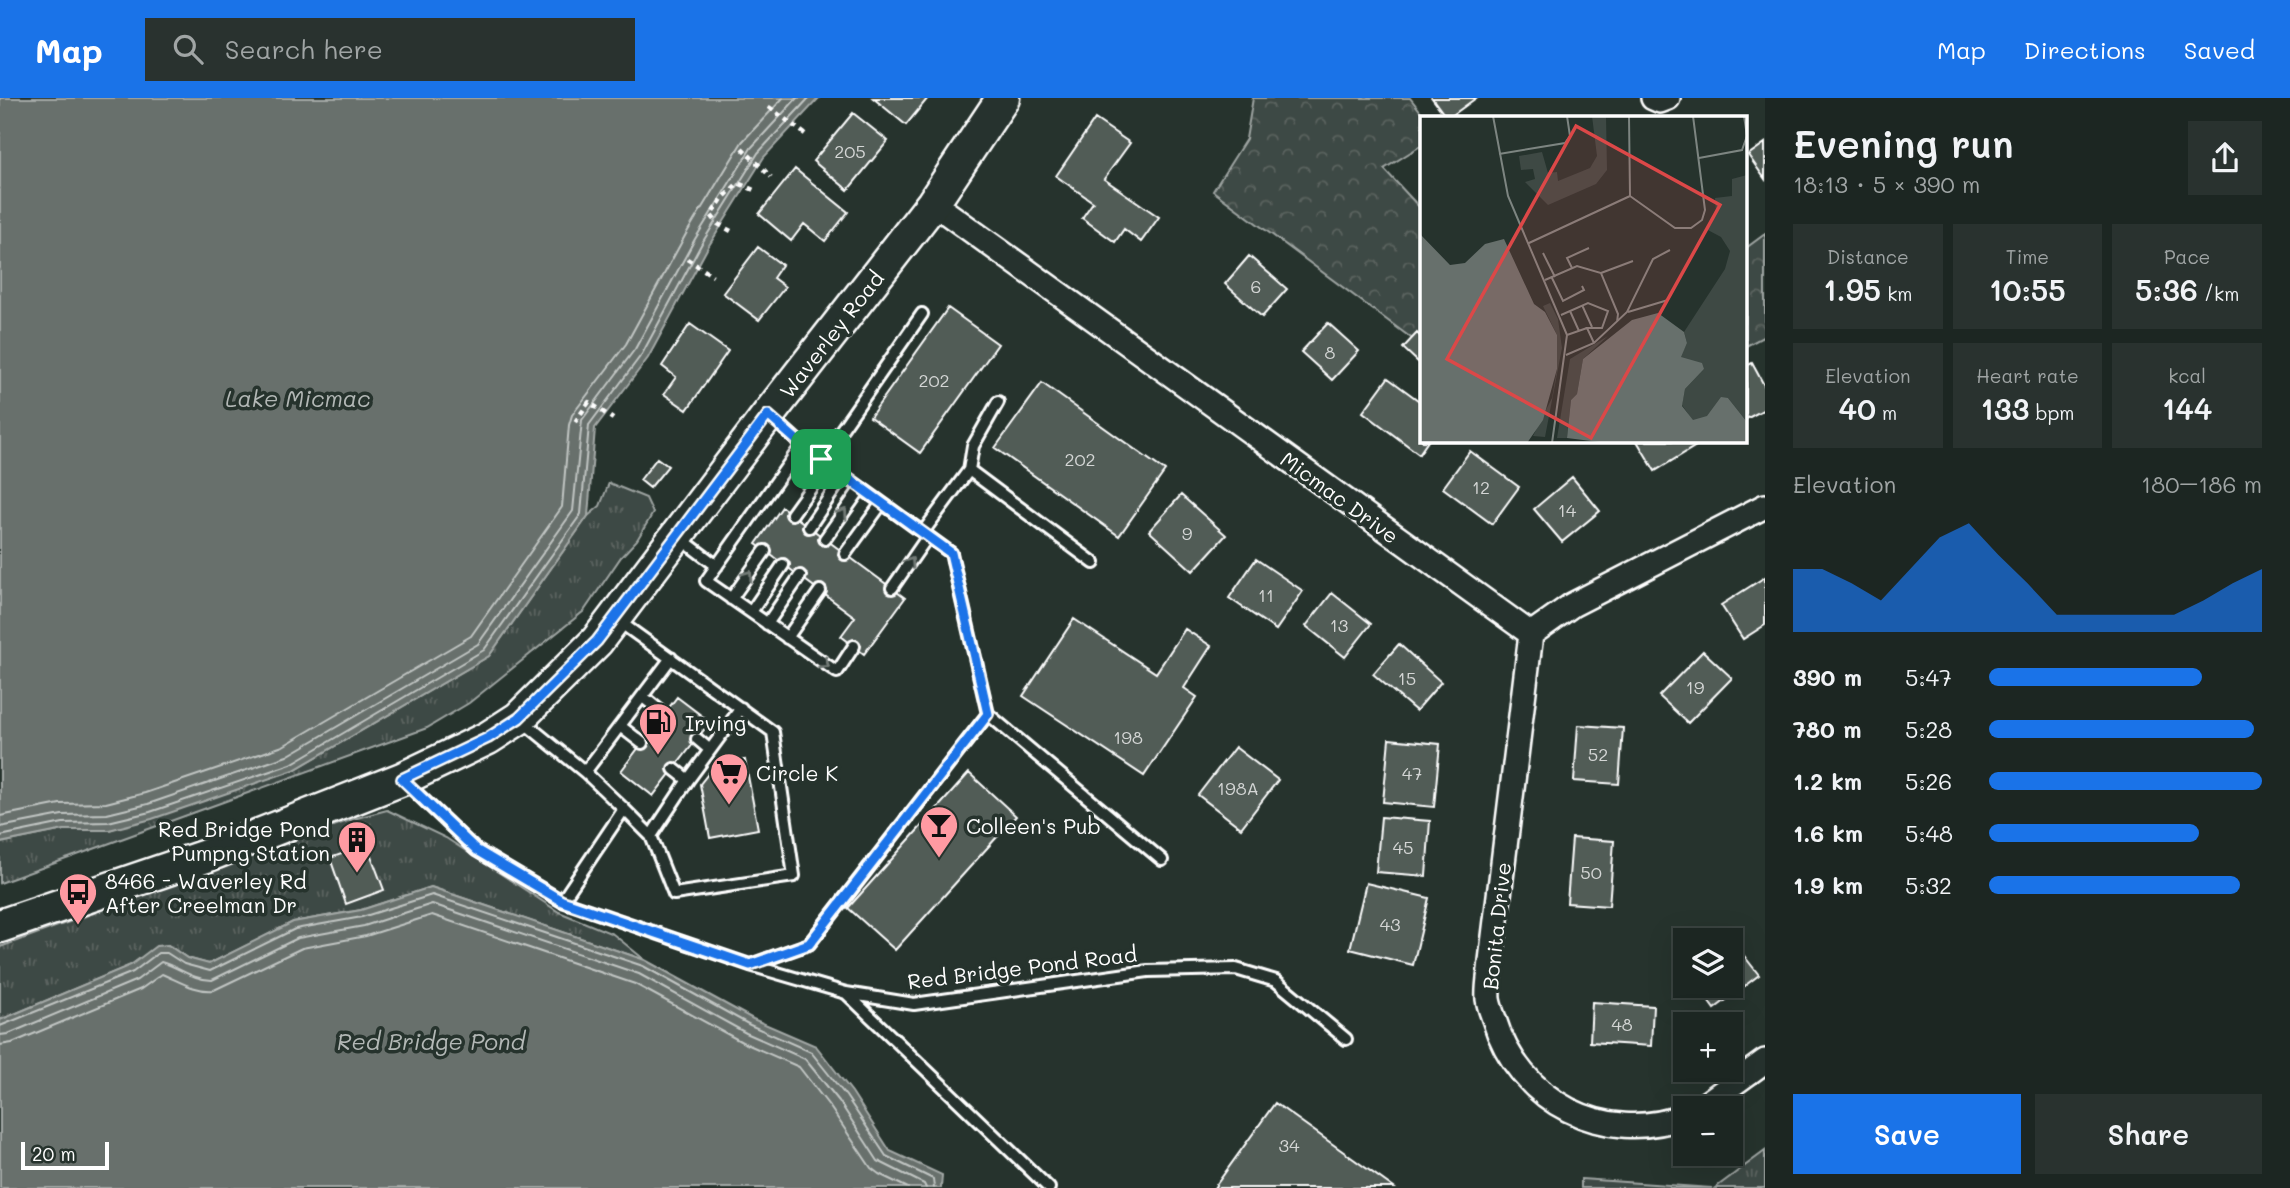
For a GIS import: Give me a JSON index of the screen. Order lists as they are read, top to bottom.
{
  "streets": {
    "main road": ["Waverley Road"],
    "street": ["Micmac Drive", "Bonita Drive"],
    "lane": ["Red Bridge Pond Road"]
  },
  "crossings": [
    ["Waverley Road", "Micmac Drive"],
    ["Waverley Road", "Red Bridge Pond Road"],
    ["Micmac Drive", "Bonita Drive"]
  ],
  "water": ["Lake Micmac", "Red Bridge Pond"],
  "places": {
    "fuel station": ["Irving"],
    "supermarket": ["Circle K"],
    "bar": ["Colleen's Pub"],
    "building": ["Red Bridge Pond Pumpng Station"],
    "bus stop": ["8466 - Waverley Rd After Creelman Dr"]
  },
  "house_numbers": [
    "205",
    "6",
    "8",
    "202",
    "202",
    "12",
    "14",
    "9",
    "11",
    "13",
    "15",
    "19",
    "198",
    "52",
    "47",
    "198A",
    "45",
    "50",
    "43",
    "48",
    "34"
  ],
  "scale_bar": "20 m",
  "page": {
    "header": "Map",
    "search": "Search here",
    "nav": ["Map", "Directions", "Saved"],
    "heading": ["Evening run", "18:13 · 5 × 390 m"],
    "stats": [
      ["Distance", "1.95 km"],
      ["Time", "10:55"],
      ["Pace", "5:36 /km"],
      ["Elevation", "40 m"],
      ["Heart rate", "133 bpm"],
      ["kcal", "144"]
    ],
    "chart": ["Elevation", "180–186 m"],
    "list": [
      {
        "name": "390 m",
        "note": "5:47"
      },
      {
        "name": "780 m",
        "note": "5:28"
      },
      {
        "name": "1.2 km",
        "note": "5:26"
      },
      {
        "name": "1.6 km",
        "note": "5:48"
      },
      {
        "name": "1.9 km",
        "note": "5:32"
      }
    ],
    "map_buttons": ["+", "−"],
    "buttons": ["Save", "Share"],
    "scale": "20 m"
  }
}
